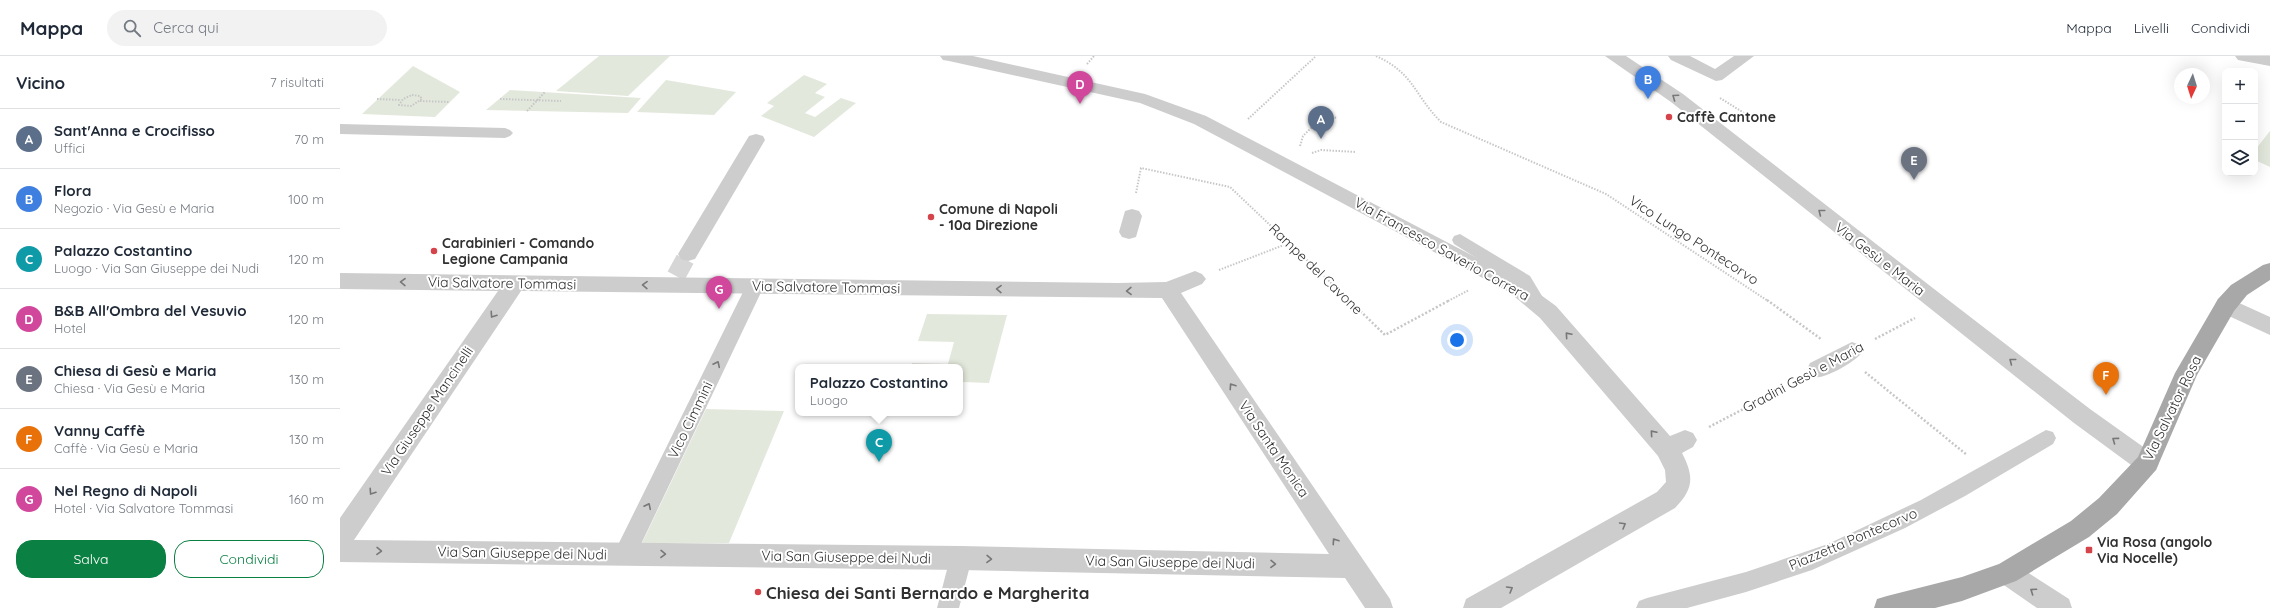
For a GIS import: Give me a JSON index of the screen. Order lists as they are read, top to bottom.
{
  "streets": {
    "main road": ["Via Salvator Rosa"],
    "street": [
      "Via Francesco Saverio Correra",
      "Via Gesù e Maria",
      "Via Salvatore Tommasi",
      "Gradini Gesù e Maria",
      "Via Giuseppe Mancinelli",
      "Via Santa Monica",
      "Via San Giuseppe dei Nudi"
    ],
    "lane": ["Vico Cimmini", "Piazzetta Pontecorvo"],
    "path": ["Vico Lungo Pontecorvo", "Rampe del Cavone"]
  },
  "crossings": [
    ["Vico Lungo Pontecorvo", "Gradini Gesù e Maria"],
    ["Vico Lungo Pontecorvo", "Piazzetta Pontecorvo"],
    ["Via Francesco Saverio Correra", "Rampe del Cavone"],
    ["Via Francesco Saverio Correra", "Gradini Gesù e Maria"],
    ["Via Gesù e Maria", "Gradini Gesù e Maria"],
    ["Via Gesù e Maria", "Via Salvator Rosa"],
    ["Via Salvatore Tommasi", "Via Giuseppe Mancinelli"],
    ["Via Salvatore Tommasi", "Vico Cimmini"],
    ["Via Salvatore Tommasi", "Via Santa Monica"],
    ["Vico Cimmini", "Via San Giuseppe dei Nudi"],
    ["Via Santa Monica", "Via San Giuseppe dei Nudi"]
  ],
  "one_way": [
    "Via Gesù e Maria",
    "Via Salvatore Tommasi",
    "Via Giuseppe Mancinelli",
    "Vico Cimmini",
    "Via Santa Monica",
    "Via San Giuseppe dei Nudi"
  ],
  "places": {
    "other": [
      "Caffè Cantone",
      "Comune di Napoli - 10a Direzione",
      "Carabinieri - Comando Legione Campania",
      "Chiesa dei Santi Bernardo e Margherita"
    ],
    "transit": ["Via Rosa (angolo Via Nocelle)"]
  },
  "north": "bottom",
  "page": {
    "header": "Mappa",
    "search": "Cerca qui",
    "nav": ["Mappa", "Livelli", "Condividi"],
    "heading": ["Vicino", "7 risultati"],
    "pins": [
      "B",
      "D",
      "A",
      "E",
      "G",
      "F",
      "C"
    ],
    "map_buttons": ["+", "−"],
    "list": [
      {
        "mark": "A",
        "name": "Sant'Anna e Crocifisso",
        "note": "Uffici",
        "value": "70 m"
      },
      {
        "mark": "B",
        "name": "Flora",
        "note": "Negozio · Via Gesù e Maria",
        "value": "100 m"
      },
      {
        "mark": "C",
        "name": "Palazzo Costantino",
        "note": "Luogo · Via San Giuseppe dei Nudi",
        "value": "120 m"
      },
      {
        "mark": "D",
        "name": "B&B All'Ombra del Vesuvio",
        "note": "Hotel",
        "value": "120 m"
      },
      {
        "mark": "E",
        "name": "Chiesa di Gesù e Maria",
        "note": "Chiesa · Via Gesù e Maria",
        "value": "130 m"
      },
      {
        "mark": "F",
        "name": "Vanny Caffè",
        "note": "Caffè · Via Gesù e Maria",
        "value": "130 m"
      },
      {
        "mark": "G",
        "name": "Nel Regno di Napoli",
        "note": "Hotel · Via Salvatore Tommasi",
        "value": "160 m"
      }
    ],
    "popup": ["Palazzo Costantino", "Luogo"],
    "buttons": ["Salva", "Condividi"]
  }
}
